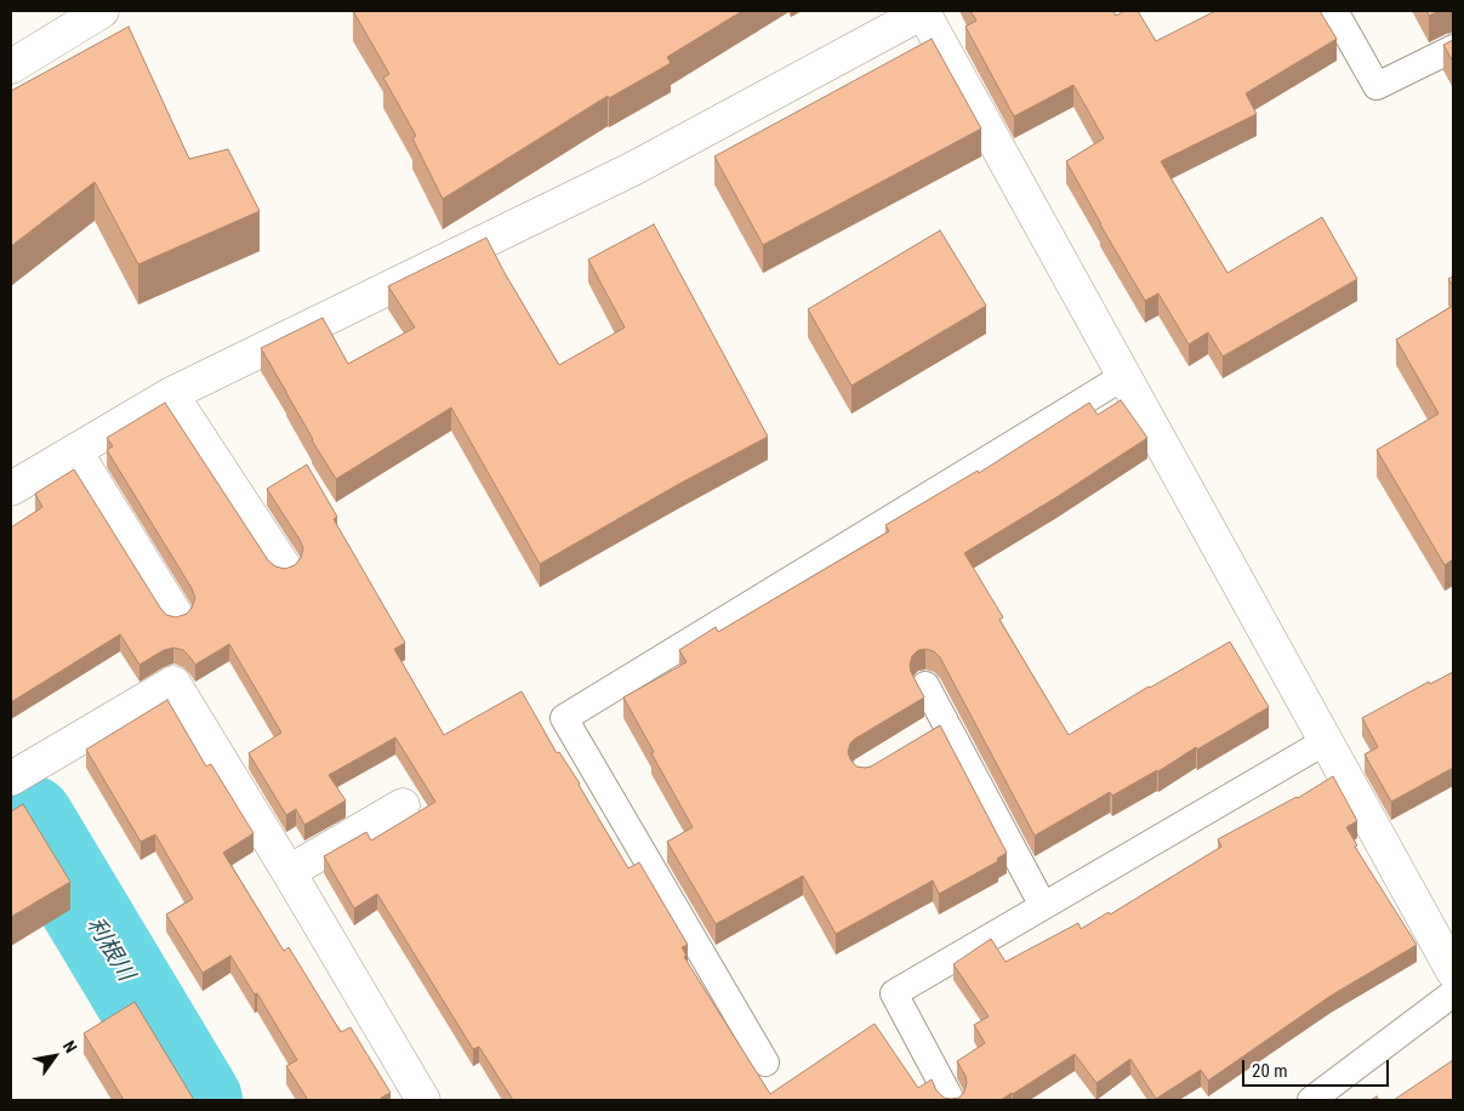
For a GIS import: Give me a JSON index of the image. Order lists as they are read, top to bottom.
{
  "water": ["利根川"],
  "scale_bar": "20 m",
  "north": "top right"
}
